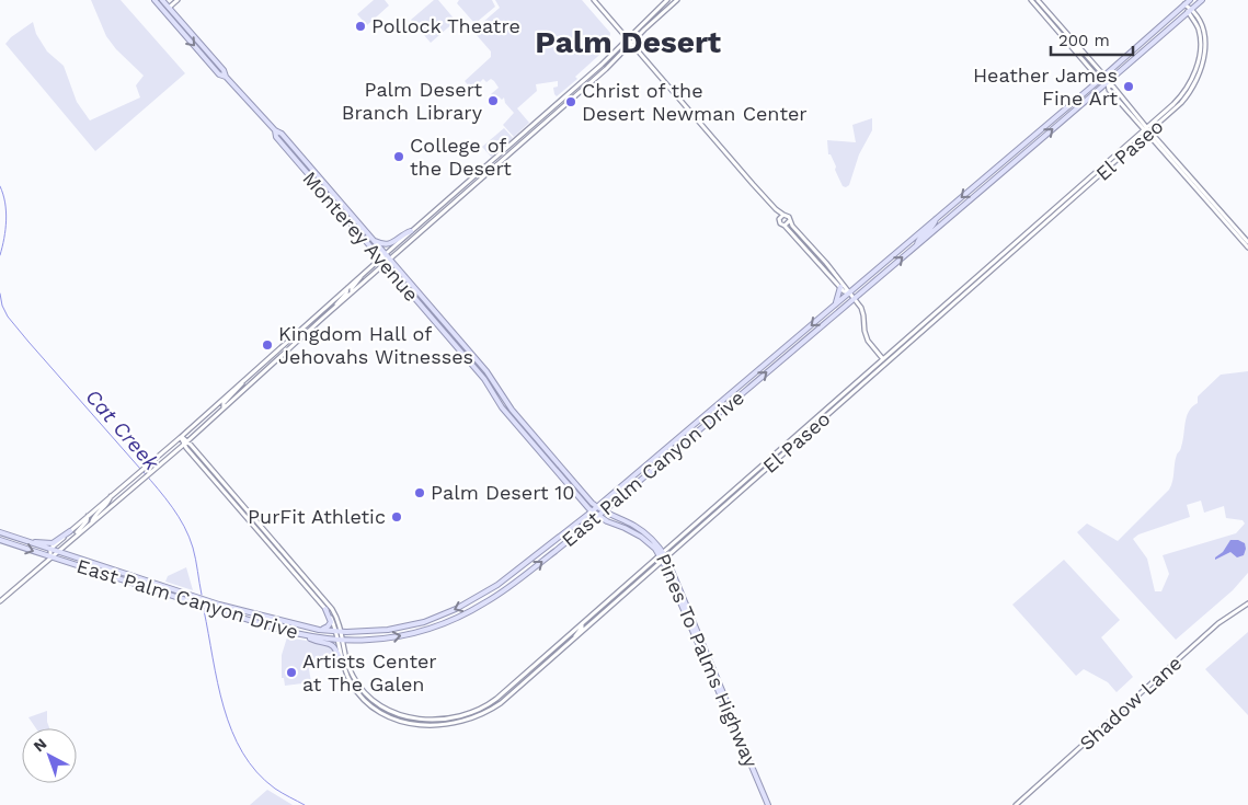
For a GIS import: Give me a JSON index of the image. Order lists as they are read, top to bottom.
{
  "streets": {
    "main road": ["Monterey Avenue", "East Palm Canyon Drive", "Pines To Palms Highway"],
    "street": ["El Paseo", "Shadow Lane"]
  },
  "crossings": [
    ["El Paseo", "East Palm Canyon Drive"],
    ["El Paseo", "Pines To Palms Highway"],
    ["Monterey Avenue", "East Palm Canyon Drive"],
    ["Monterey Avenue", "Pines To Palms Highway"],
    ["East Palm Canyon Drive", "Pines To Palms Highway"]
  ],
  "districts": ["Palm Desert"],
  "water": ["Cat Creek"],
  "places": [
    "Pollock Theatre",
    "Heather James Fine Art",
    "Palm Desert Branch Library",
    "Christ of the Desert Newman Center",
    "College of the Desert",
    "Kingdom Hall of Jehovahs Witnesses",
    "Palm Desert 10",
    "PurFit Athletic",
    "Artists Center at The Galen"
  ],
  "scale_bar": "200 m",
  "north": "top left"
}
